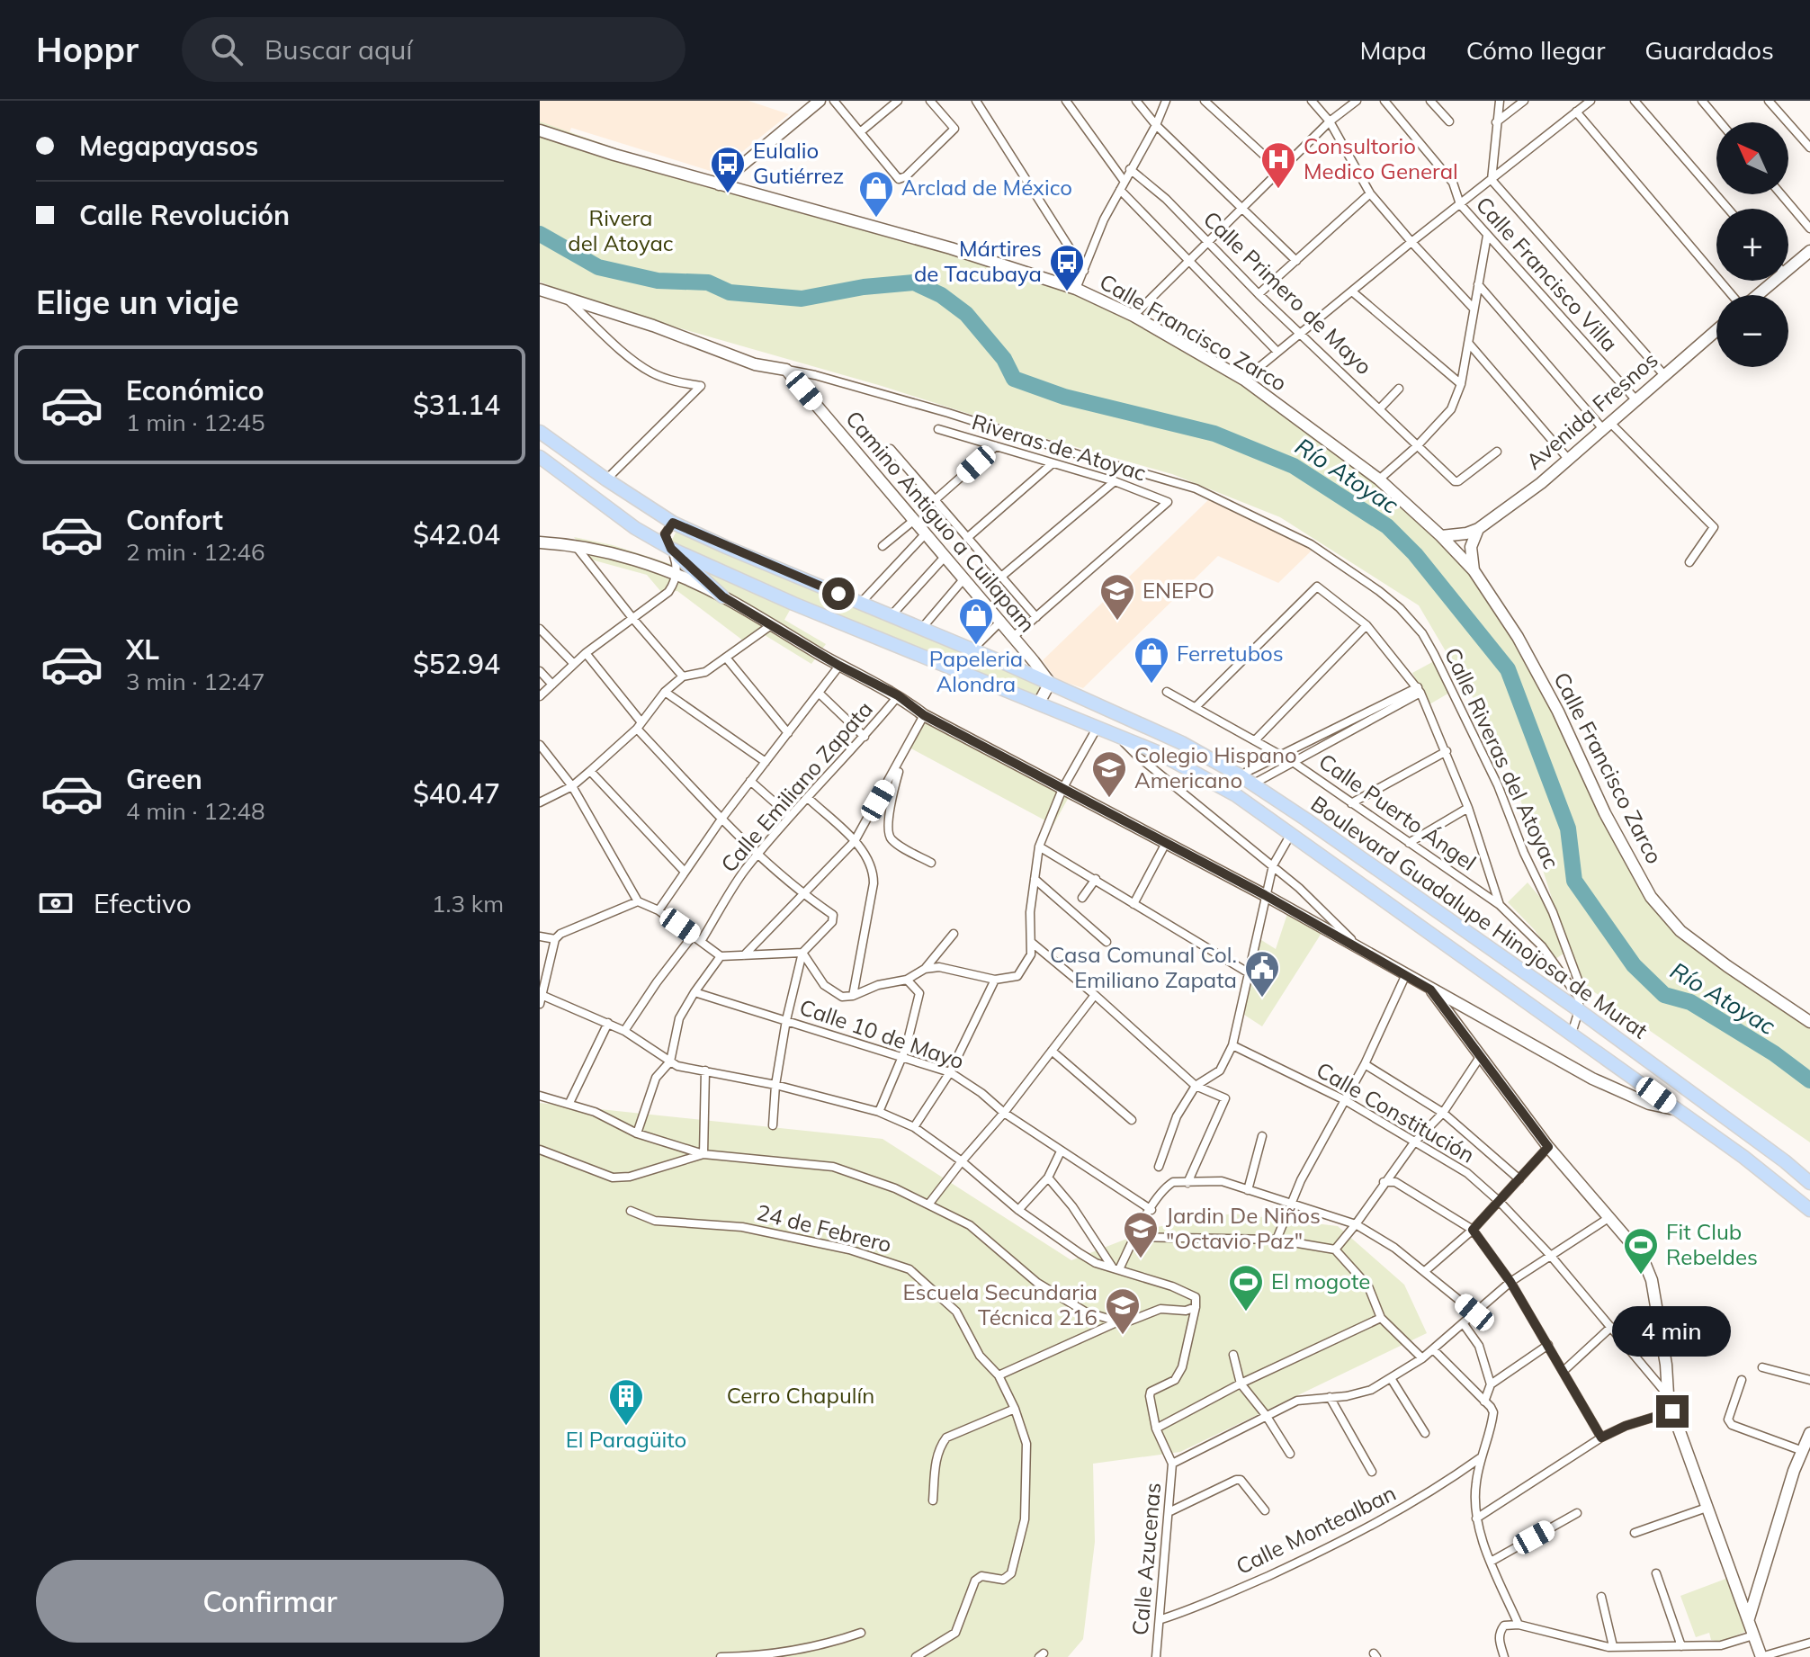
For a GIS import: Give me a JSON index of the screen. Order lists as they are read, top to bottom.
{
  "streets": {
    "main road": ["Boulevard Guadalupe Hinojosa de Murat"],
    "street": [
      "Calle Francisco Villa",
      "Calle Primero de Mayo",
      "Calle Francisco Zarco",
      "Avenida Fresnos",
      "Riveras de Atoyac",
      "Camino Antiguo a Cuilapam",
      "Calle Riveras del Atoyac",
      "Calle Emiliano Zapata",
      "Calle Puerto Ángel",
      "Calle 10 de Mayo",
      "Calle Constitución",
      "24 de Febrero",
      "Calle Montealban",
      "Calle Azucenas"
    ]
  },
  "crossings": [
    ["Calle Francisco Villa", "Avenida Fresnos"],
    ["Calle Francisco Zarco", "Avenida Fresnos"],
    ["Camino Antiguo a Cuilapam", "Calle Riveras del Atoyac"],
    ["Camino Antiguo a Cuilapam", "Boulevard Guadalupe Hinojosa de Murat"],
    ["Calle Riveras del Atoyac", "Calle Puerto Ángel"],
    ["Calle Riveras del Atoyac", "Boulevard Guadalupe Hinojosa de Murat"],
    ["Calle Puerto Ángel", "Boulevard Guadalupe Hinojosa de Murat"],
    ["Calle Montealban", "Calle Azucenas"]
  ],
  "water": ["Río Atoyac"],
  "parks": ["Rivera del Atoyac", "Cerro Chapulín"],
  "places": {
    "hospital": ["Consultorio Medico General"],
    "bus stop": ["Eulalio Gutiérrez", "Mártires de Tacubaya"],
    "shop": ["Arclad de México", "Papeleria Alondra", "Ferretubos"],
    "school or university": [
      "ENEPO",
      "Colegio Hispano Americano",
      "Jardin De Niños \"Octavio Paz\"",
      "Escuela Secundaria Técnica 216"
    ],
    "public building": ["Casa Comunal Col. Emiliano Zapata"],
    "sports": ["Fit Club Rebeldes", "El mogote"],
    "building": ["El Paragüito"]
  },
  "north": "top left",
  "page": {
    "header": "Hoppr",
    "search": "Buscar aquí",
    "nav": ["Mapa", "Cómo llegar", "Guardados"],
    "banner": ["Megapayasos", "Calle Revolución"],
    "map_buttons": ["+", "−"],
    "heading": "Elige un viaje",
    "list": [
      {
        "name": "Económico",
        "note": "1 min · 12:45",
        "value": "$31.14"
      },
      {
        "name": "Confort",
        "note": "2 min · 12:46",
        "value": "$42.04"
      },
      {
        "name": "XL",
        "note": "3 min · 12:47",
        "value": "$52.94"
      },
      {
        "name": "Green",
        "note": "4 min · 12:48",
        "value": "$40.47"
      }
    ],
    "pay": ["Efectivo", "1.3 km"],
    "bubble": "4 min",
    "buttons": "Confirmar"
  }
}
